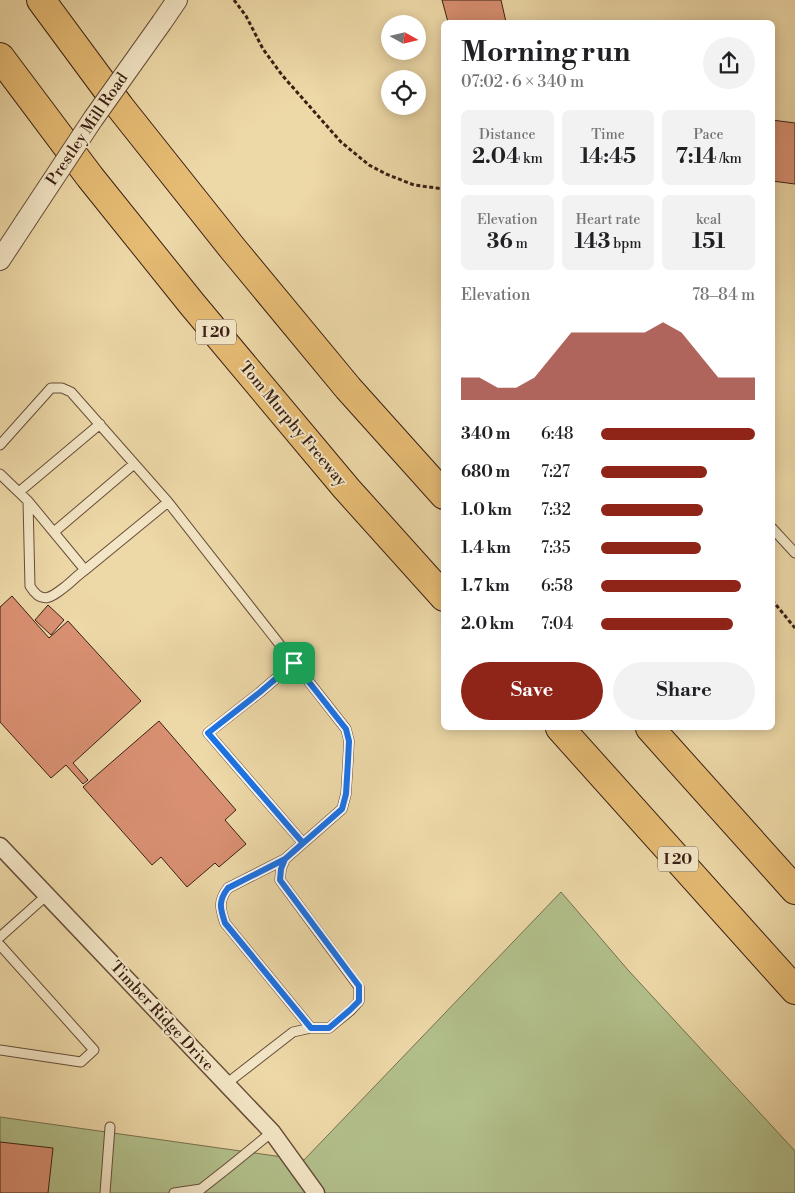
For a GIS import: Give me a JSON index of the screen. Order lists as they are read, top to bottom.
{
  "streets": {
    "highway": ["I 20", "Tom Murphy Freeway"],
    "street": ["Prestley Mill Road", "Timber Ridge Drive"]
  },
  "north": "right",
  "page": {
    "heading": ["Morning run", "07:02 · 6 × 340 m"],
    "stats": [
      ["Distance", "2.04 km"],
      ["Time", "14:45"],
      ["Pace", "7:14 /km"],
      ["Elevation", "36 m"],
      ["Heart rate", "143 bpm"],
      ["kcal", "151"]
    ],
    "chart": ["Elevation", "78–84 m"],
    "list": [
      {
        "name": "340 m",
        "note": "6:48"
      },
      {
        "name": "680 m",
        "note": "7:27"
      },
      {
        "name": "1.0 km",
        "note": "7:32"
      },
      {
        "name": "1.4 km",
        "note": "7:35"
      },
      {
        "name": "1.7 km",
        "note": "6:58"
      },
      {
        "name": "2.0 km",
        "note": "7:04"
      }
    ],
    "buttons": ["Save", "Share"]
  }
}
